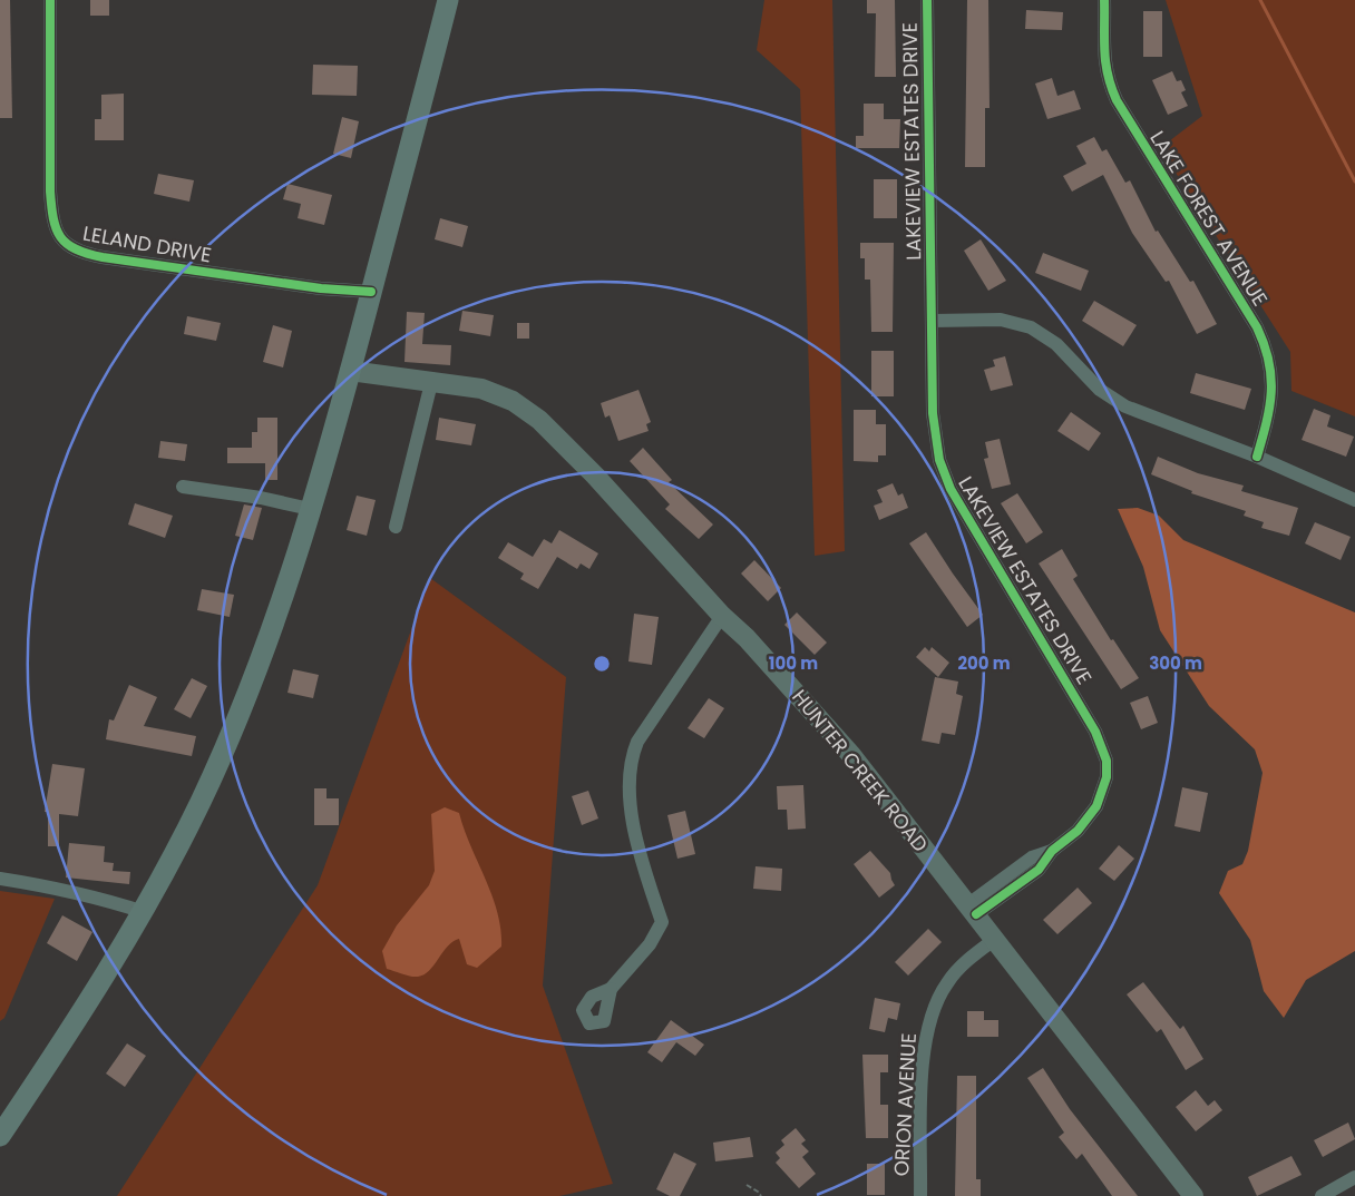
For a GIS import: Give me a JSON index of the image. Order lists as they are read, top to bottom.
{
  "streets": {
    "main road": ["HUNTER CREEK ROAD"],
    "street": [
      "LAKEVIEW ESTATES DRIVE",
      "LAKE FOREST AVENUE",
      "LELAND DRIVE",
      "ORION AVENUE"
    ]
  },
  "crossings": [
    ["LAKEVIEW ESTATES DRIVE", "HUNTER CREEK ROAD"],
    ["HUNTER CREEK ROAD", "ORION AVENUE"]
  ],
  "rings": ["100 m", "200 m", "300 m"]
}
